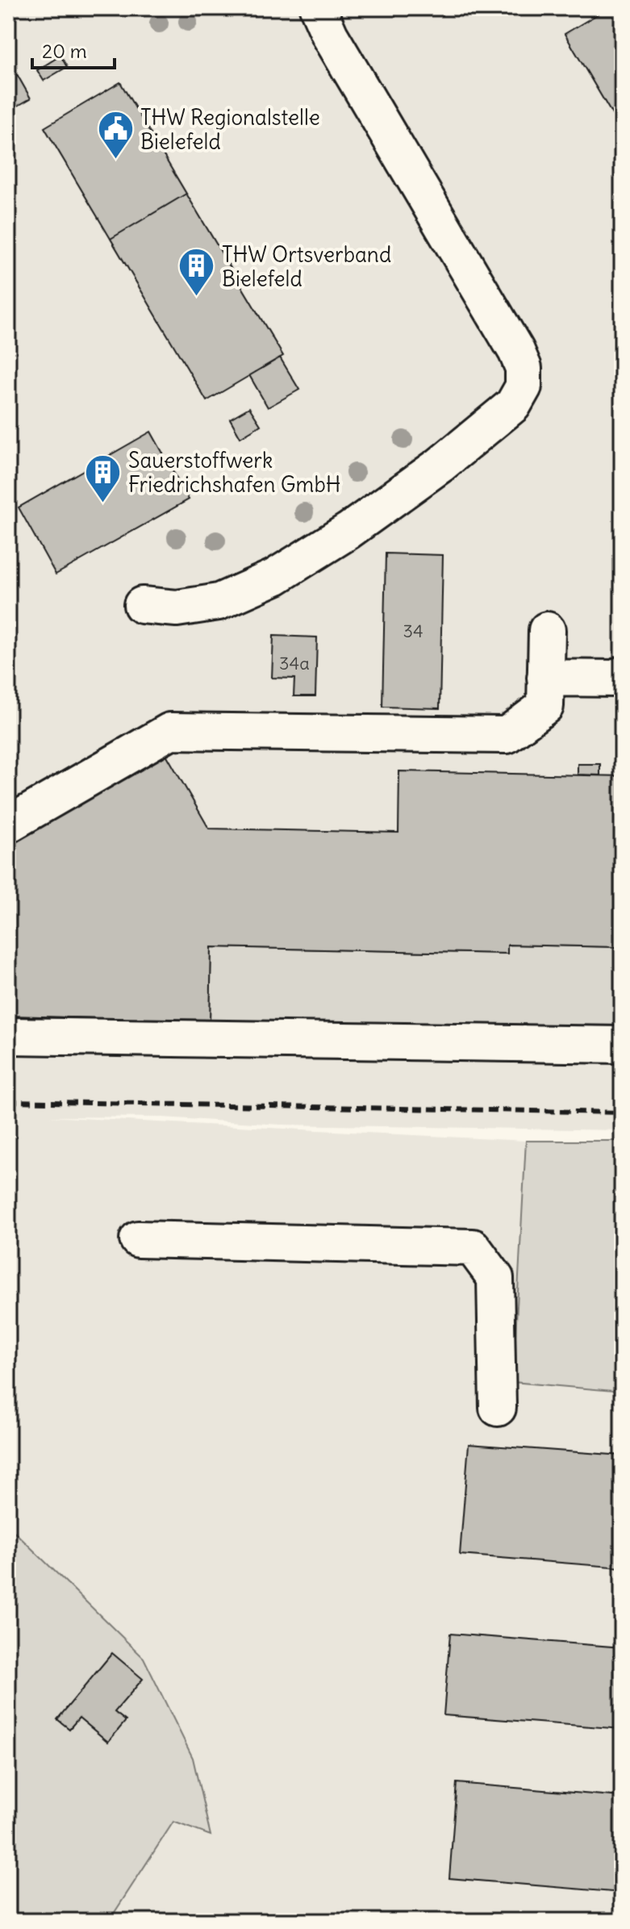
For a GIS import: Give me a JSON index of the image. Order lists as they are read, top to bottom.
{
  "places": {
    "public building": ["THW Regionalstelle Bielefeld"],
    "building": ["THW Ortsverband Bielefeld", "Sauerstoffwerk Friedrichshafen GmbH"]
  },
  "house_numbers": ["34", "34a"],
  "scale_bar": "20 m"
}
